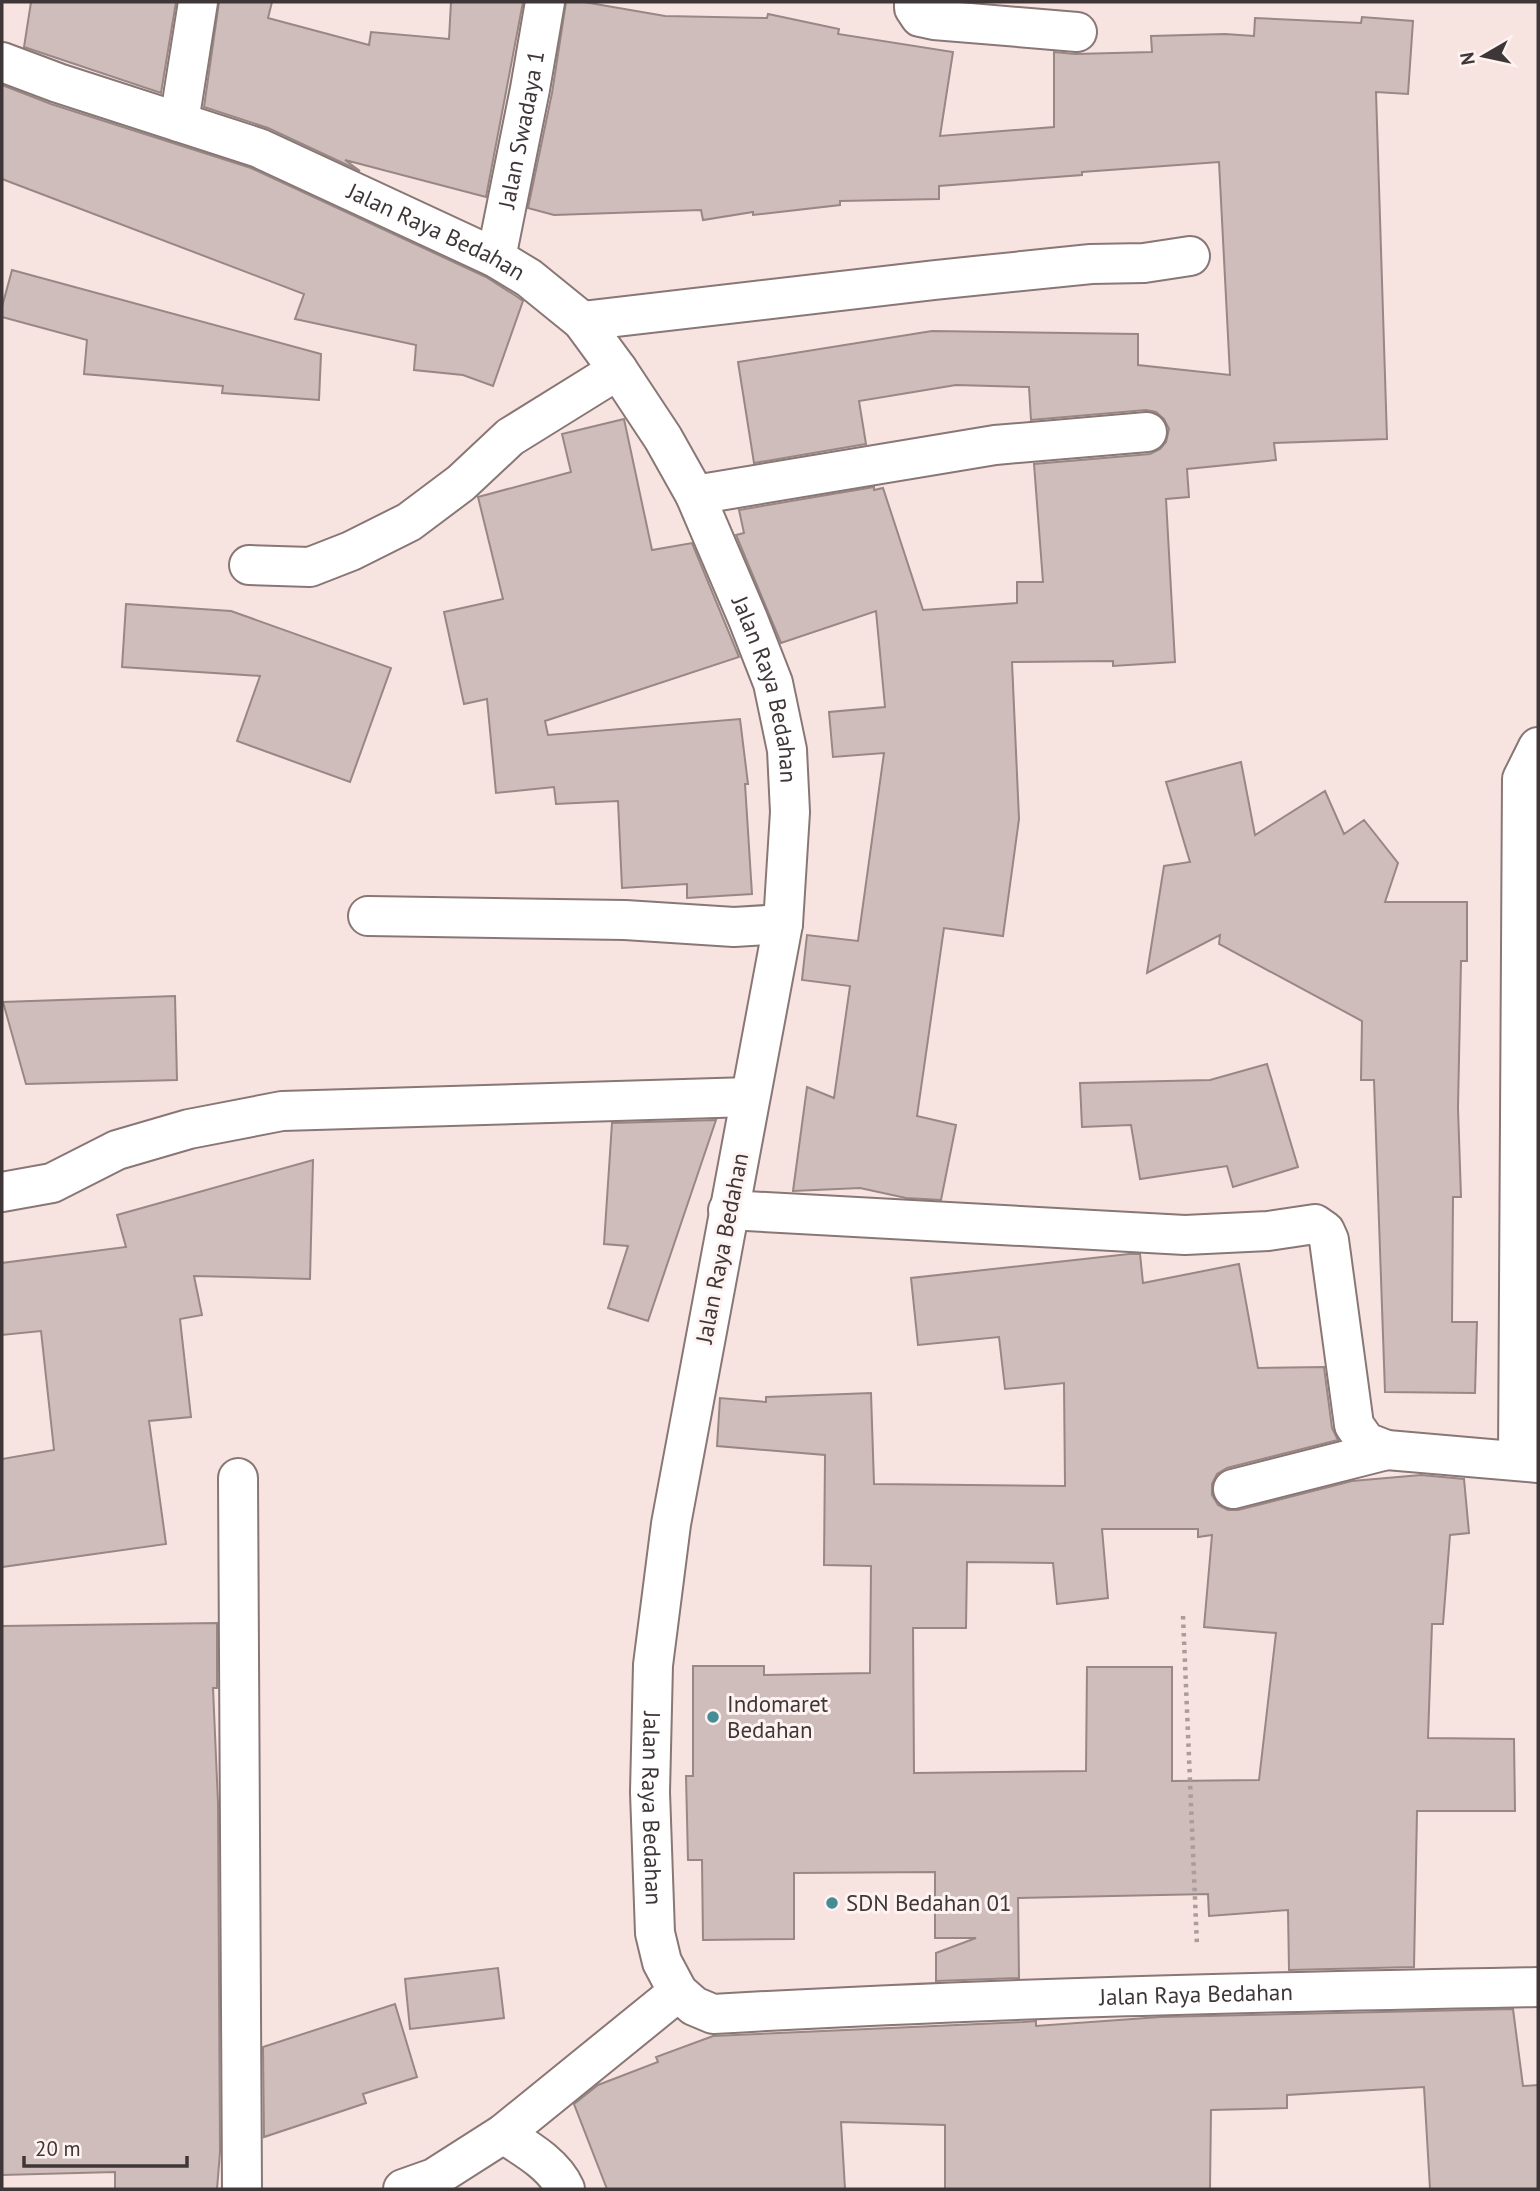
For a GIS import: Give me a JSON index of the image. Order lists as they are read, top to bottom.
{
  "streets": {
    "street": ["Jalan Swadaya 1", "Jalan Raya Bedahan"]
  },
  "crossings": [
    ["Jalan Swadaya 1", "Jalan Raya Bedahan"]
  ],
  "places": ["Indomaret Bedahan", "SDN Bedahan 01"],
  "scale_bar": "20 m",
  "north": "left"
}
